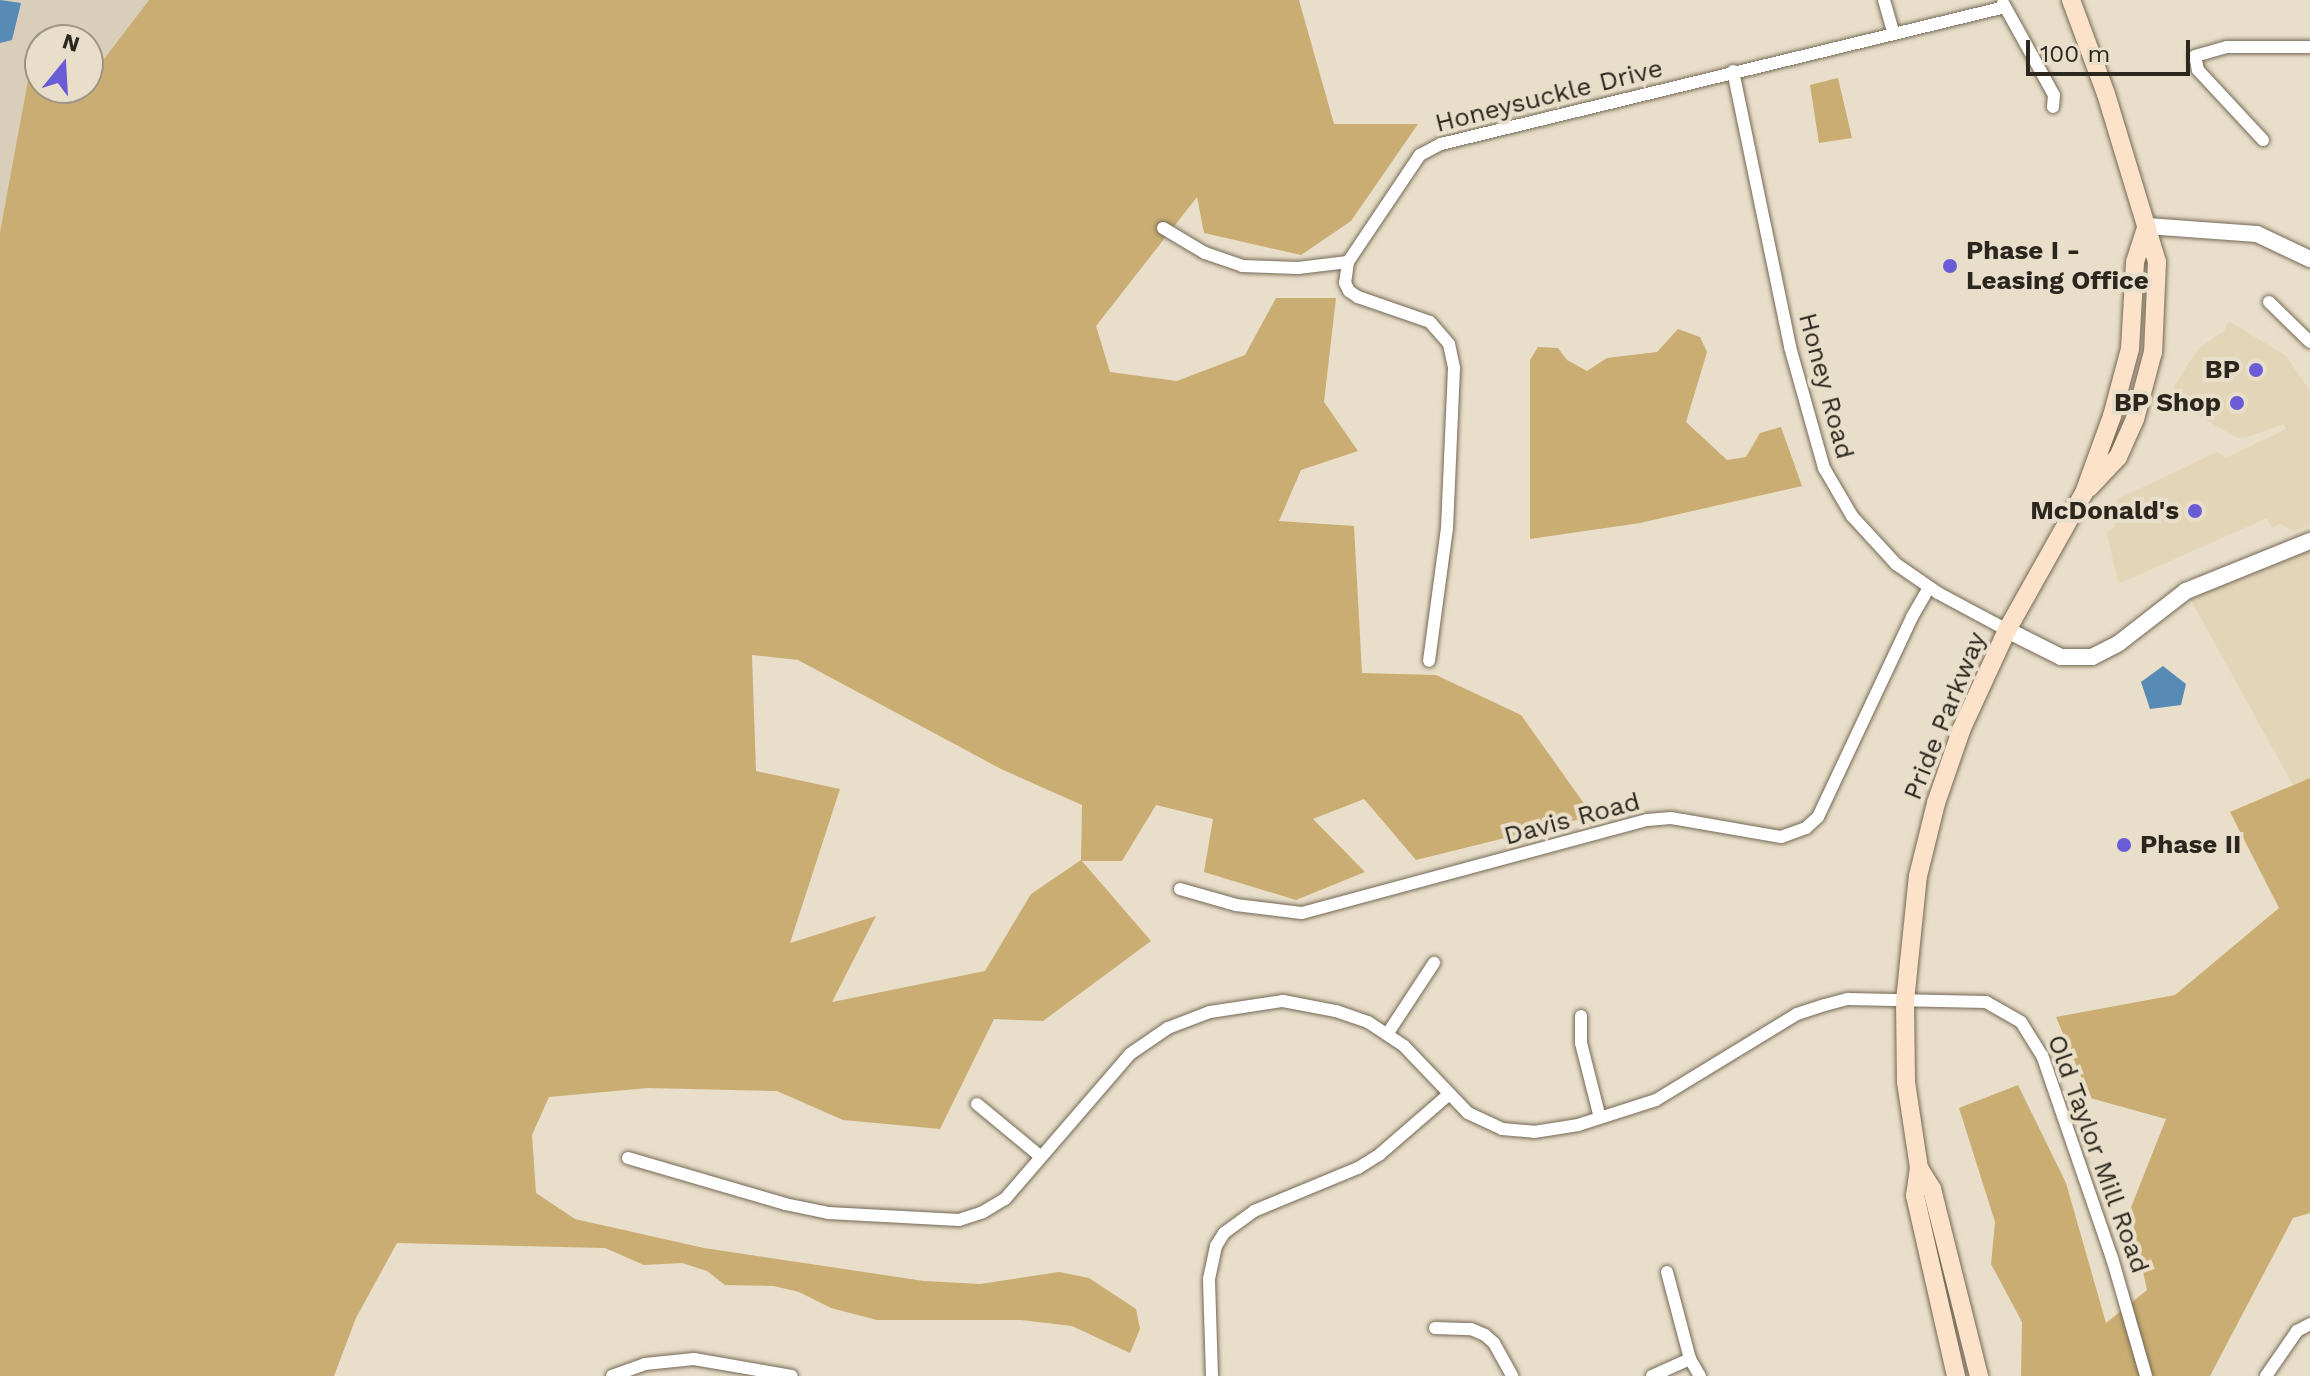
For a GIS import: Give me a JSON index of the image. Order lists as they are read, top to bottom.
{
  "streets": {
    "main road": ["Pride Parkway"],
    "street": [
      "Honeysuckle Drive",
      "Honey Road",
      "Davis Road",
      "Old Taylor Mill Road"
    ]
  },
  "crossings": [
    ["Honeysuckle Drive", "Honey Road"],
    ["Honey Road", "Pride Parkway"],
    ["Honey Road", "Davis Road"],
    ["Pride Parkway", "Old Taylor Mill Road"]
  ],
  "places": [
    "Phase I - Leasing Office",
    "BP",
    "BP Shop",
    "McDonald's",
    "Phase II"
  ],
  "scale_bar": "100 m",
  "north": "top"
}
